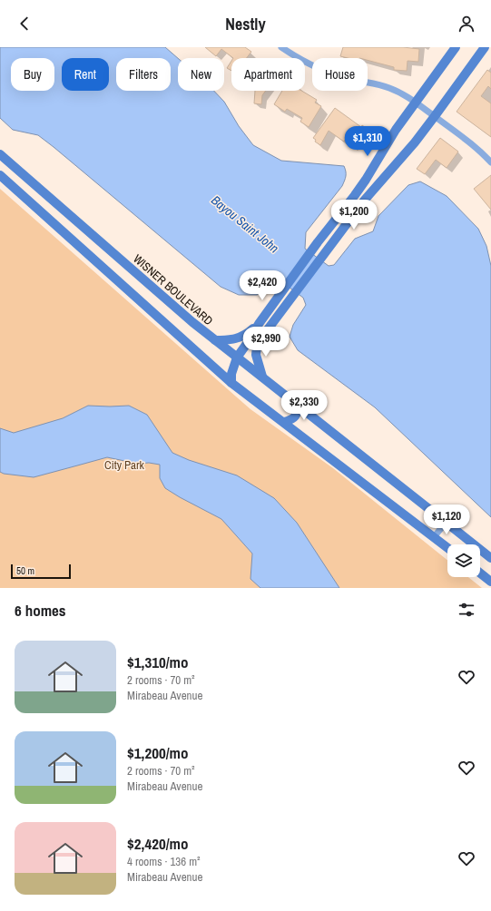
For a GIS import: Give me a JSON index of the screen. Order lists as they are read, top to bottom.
{
  "streets": {
    "street": ["WISNER BOULEVARD"]
  },
  "water": ["Bayou Saint John"],
  "parks": ["City Park"],
  "scale_bar": "50 m",
  "page": {
    "header": "Nestly",
    "chip": [
      "Buy",
      "Rent",
      "Filters",
      "New",
      "Apartment",
      "House"
    ],
    "price": [
      "$1,310",
      "$1,200",
      "$2,420",
      "$2,990",
      "$2,330",
      "$1,120"
    ],
    "scale": "50 m",
    "heading": "6 homes",
    "list": [
      {
        "name": "$1,310/mo",
        "note": "2 rooms · 70 m² · Mirabeau Avenue"
      },
      {
        "name": "$1,200/mo",
        "note": "2 rooms · 70 m² · Mirabeau Avenue"
      },
      {
        "name": "$2,420/mo",
        "note": "4 rooms · 136 m² · Mirabeau Avenue"
      }
    ]
  }
}
